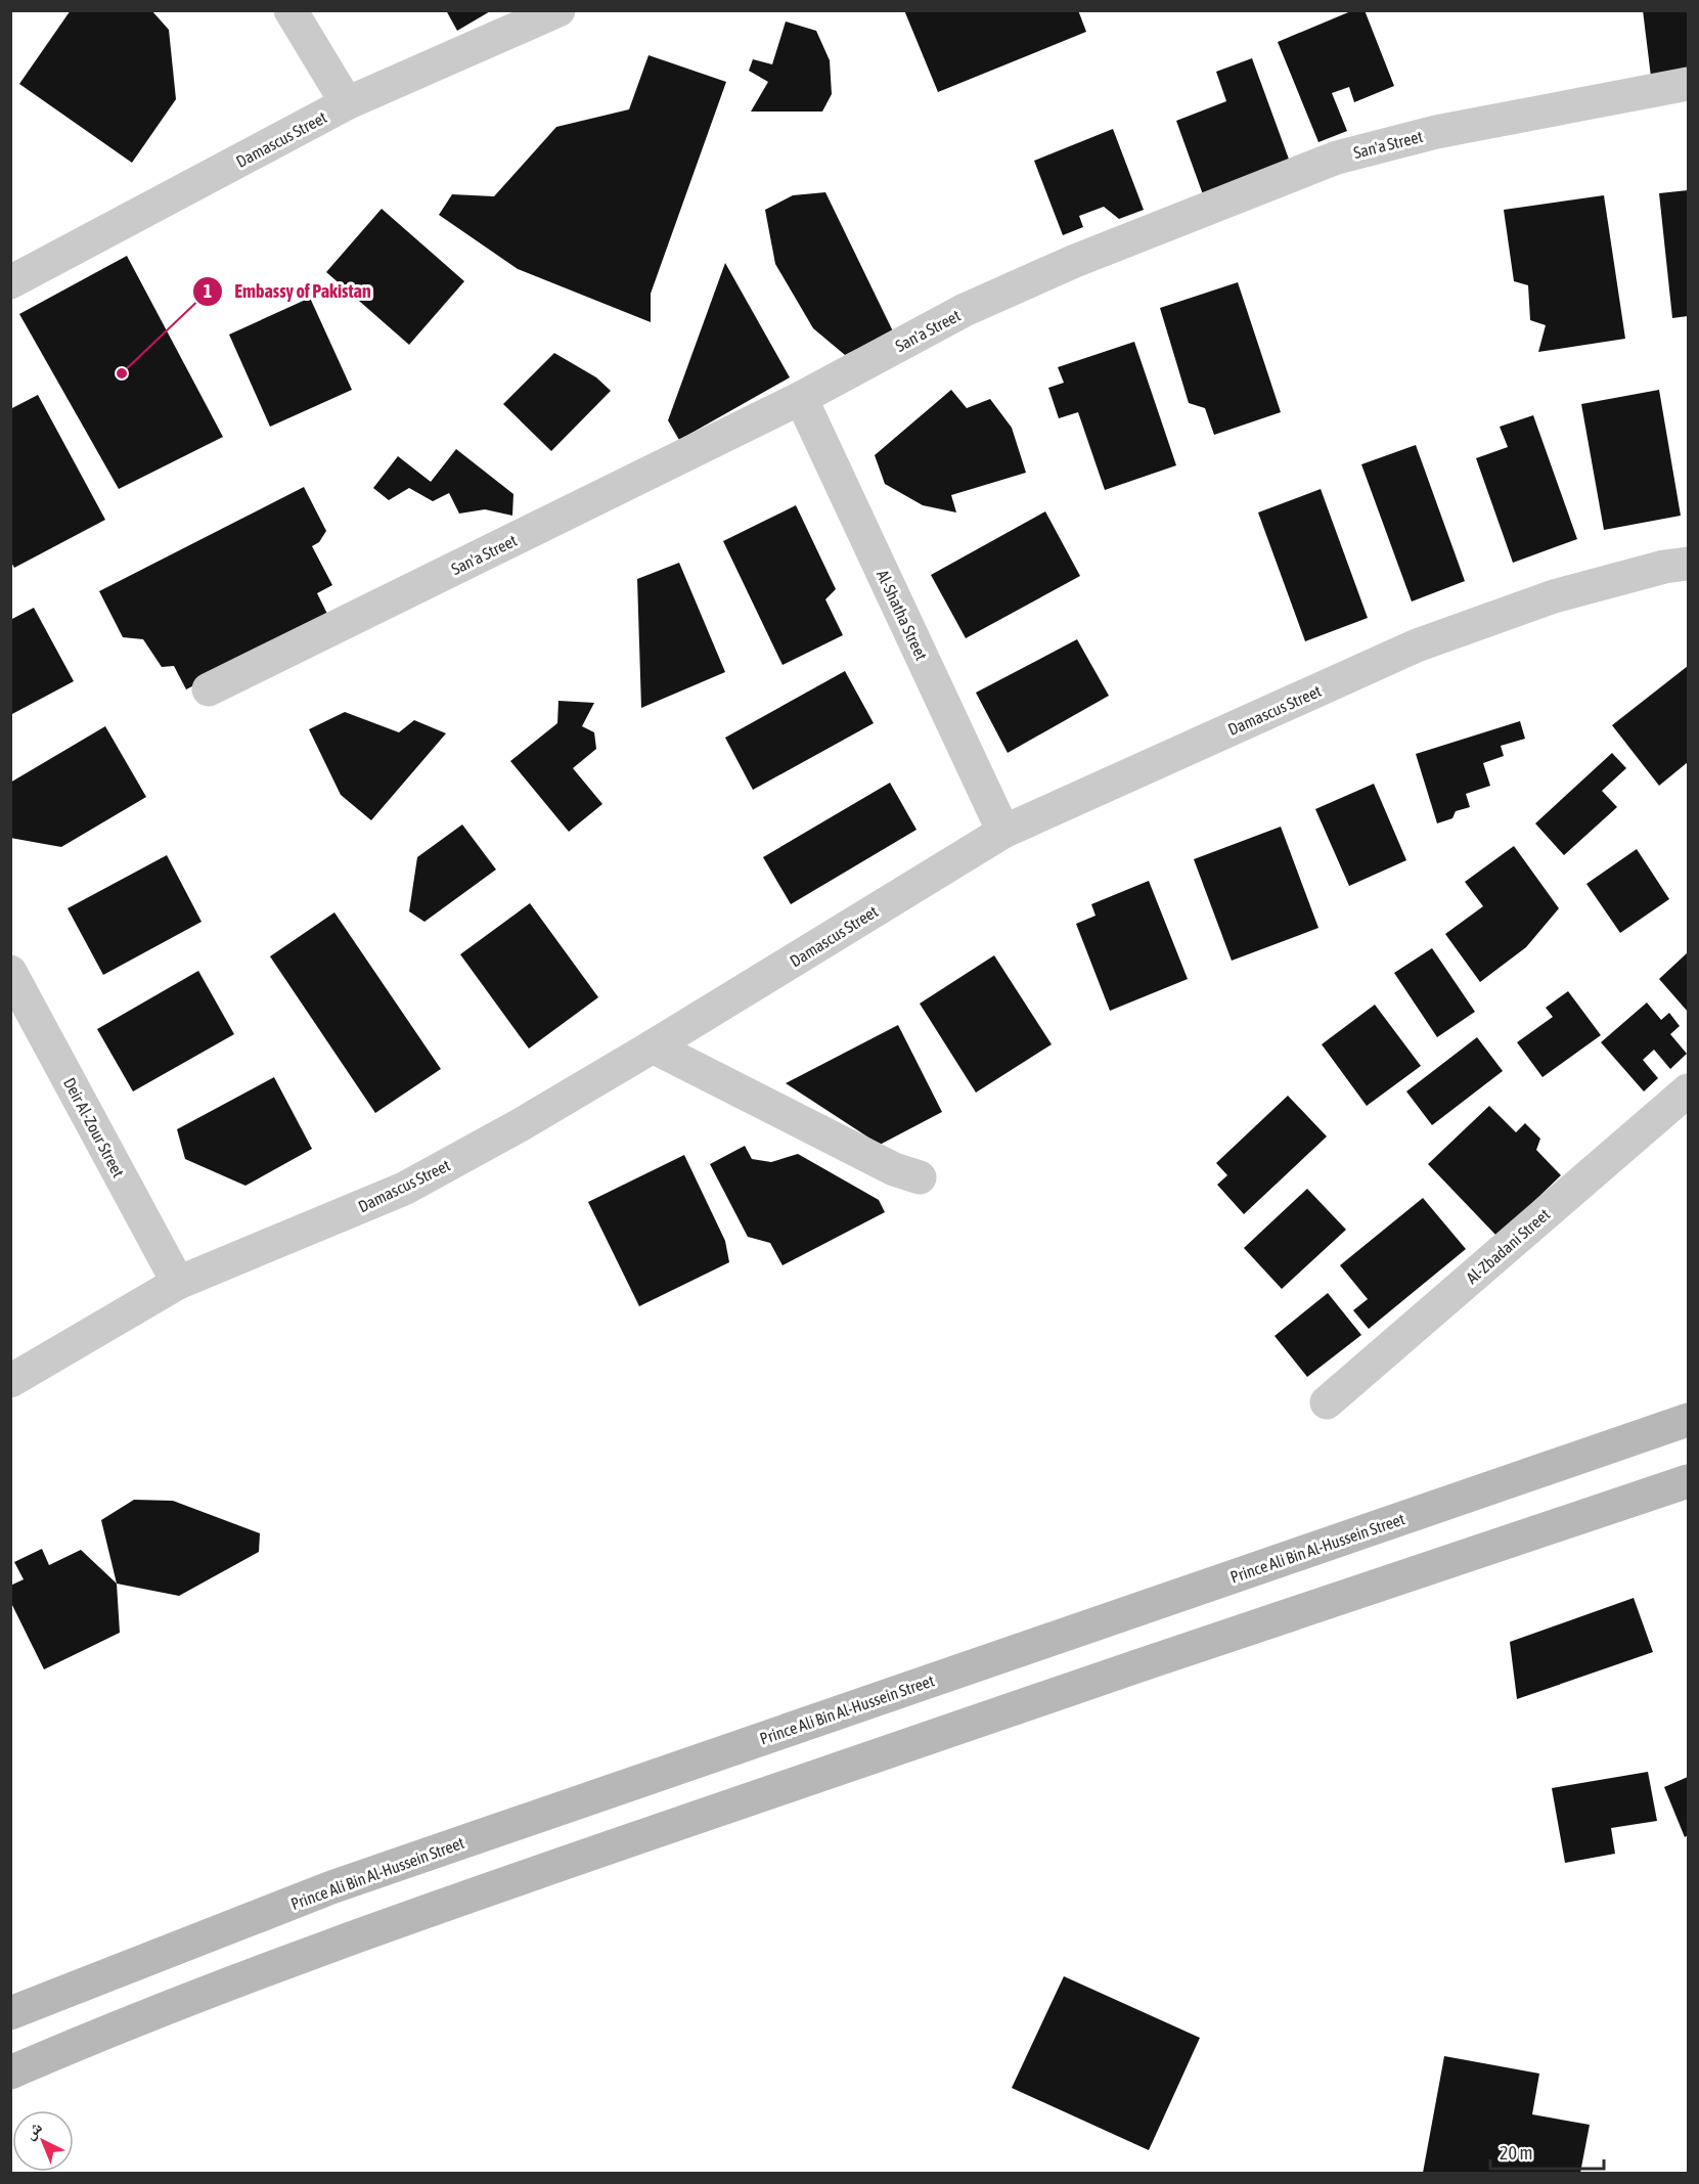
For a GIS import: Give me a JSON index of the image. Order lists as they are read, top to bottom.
{
  "streets": {
    "main road": ["Prince Ali Bin Al-Hussein Street"],
    "street": [
      "Damascus Street",
      "San'a Street",
      "Al-Shatha Street",
      "Deir Al-Zour Street",
      "Al-Zbadani Street"
    ]
  },
  "crossings": [
    ["Damascus Street", "Al-Shatha Street"],
    ["Damascus Street", "Deir Al-Zour Street"],
    ["San'a Street", "Al-Shatha Street"]
  ],
  "places": ["Embassy of Pakistan"],
  "scale_bar": "20 m",
  "north": "top left"
}
